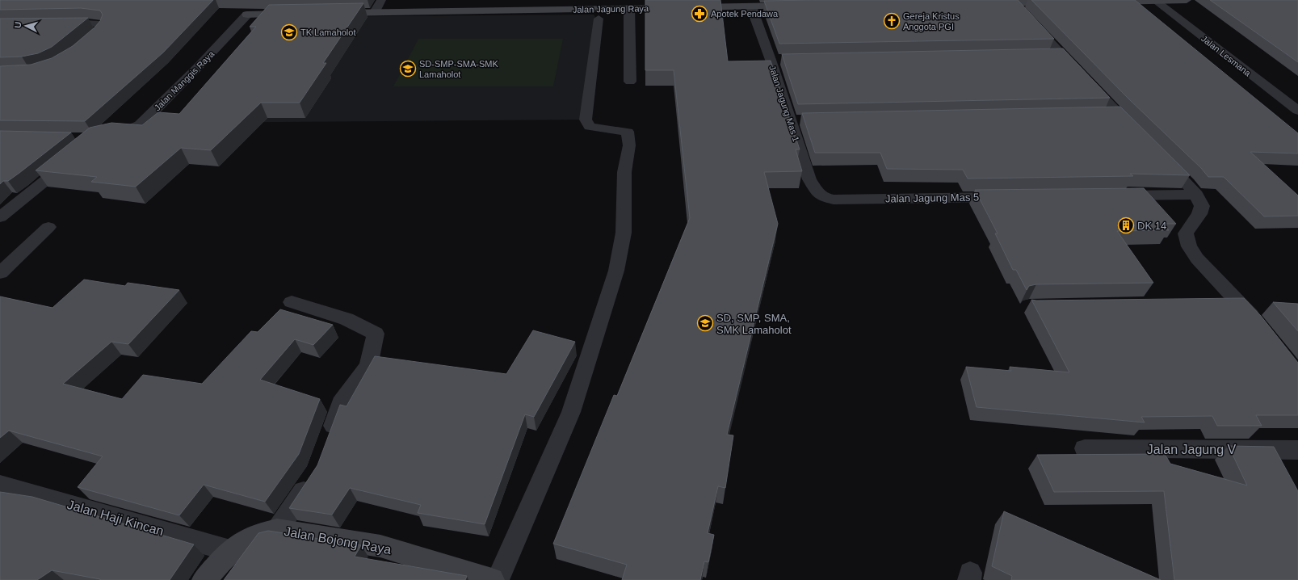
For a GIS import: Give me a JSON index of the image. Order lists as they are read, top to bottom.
{
  "streets": {
    "street": [
      "Jalan Jagung Raya",
      "Jalan Lesmana",
      "Jalan Manggis Raya",
      "Jalan Jagung Mas 1",
      "Jalan Jagung Mas 5",
      "Jalan Jagung V",
      "Jalan Haji Kincan",
      "Jalan Bojong Raya"
    ]
  },
  "crossings": [
    ["Jalan Jagung Raya", "Jalan Jagung Mas 1"],
    ["Jalan Jagung Mas 1", "Jalan Jagung Mas 5"]
  ],
  "places": {
    "pharmacy": ["Apotek Pendawa"],
    "church": ["Gereja Kristus Anggota PGI"],
    "school or university": ["TK Lamaholot", "SD-SMP-SMA-SMK Lamaholot", "SD, SMP, SMA, SMK Lamaholot"],
    "building": ["DK 14"]
  },
  "north": "left"
}
